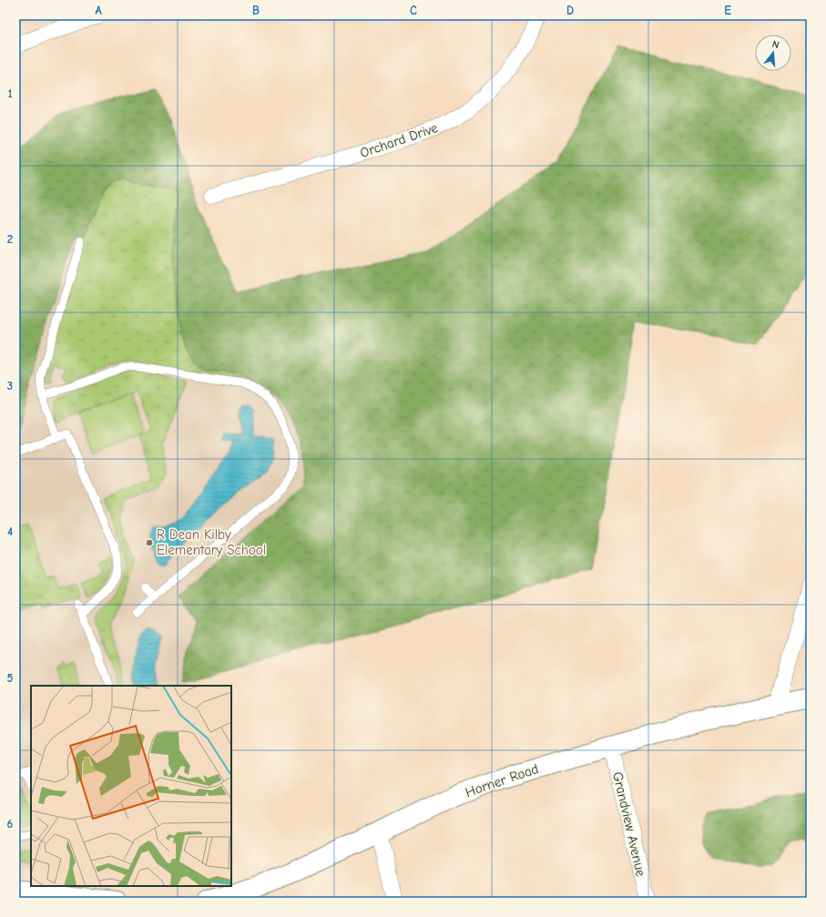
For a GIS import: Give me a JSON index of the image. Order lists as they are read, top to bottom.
{
  "streets": {
    "main road": ["Horner Road"],
    "street": ["Orchard Drive", "Grandview Avenue"]
  },
  "crossings": [
    ["Horner Road", "Grandview Avenue"]
  ],
  "places": ["R Dean Kilby Elementary School"],
  "north": "top",
  "grid": {
    "columns": [
      "A",
      "B",
      "C",
      "D",
      "E"
    ],
    "rows": [
      "1",
      "2",
      "3",
      "4",
      "5",
      "6"
    ]
  }
}
